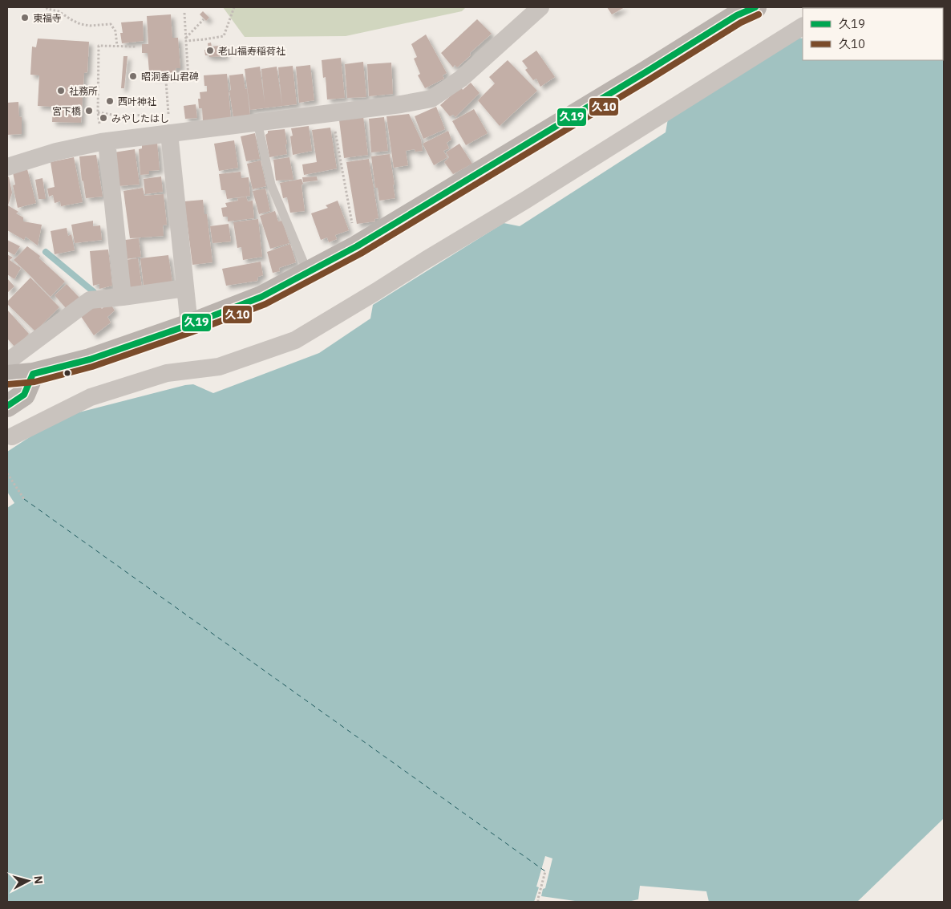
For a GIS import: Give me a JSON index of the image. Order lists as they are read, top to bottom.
{
  "places": [
    "東福寺",
    "老山福寿稲荷社",
    "昭洞香山君碑",
    "社務所",
    "西叶神社",
    "宮下橋",
    "みやしたはし"
  ],
  "lines": ["transit line 久19", "transit line 久10"],
  "legend": ["久19", "久10"],
  "north": "right"
}
